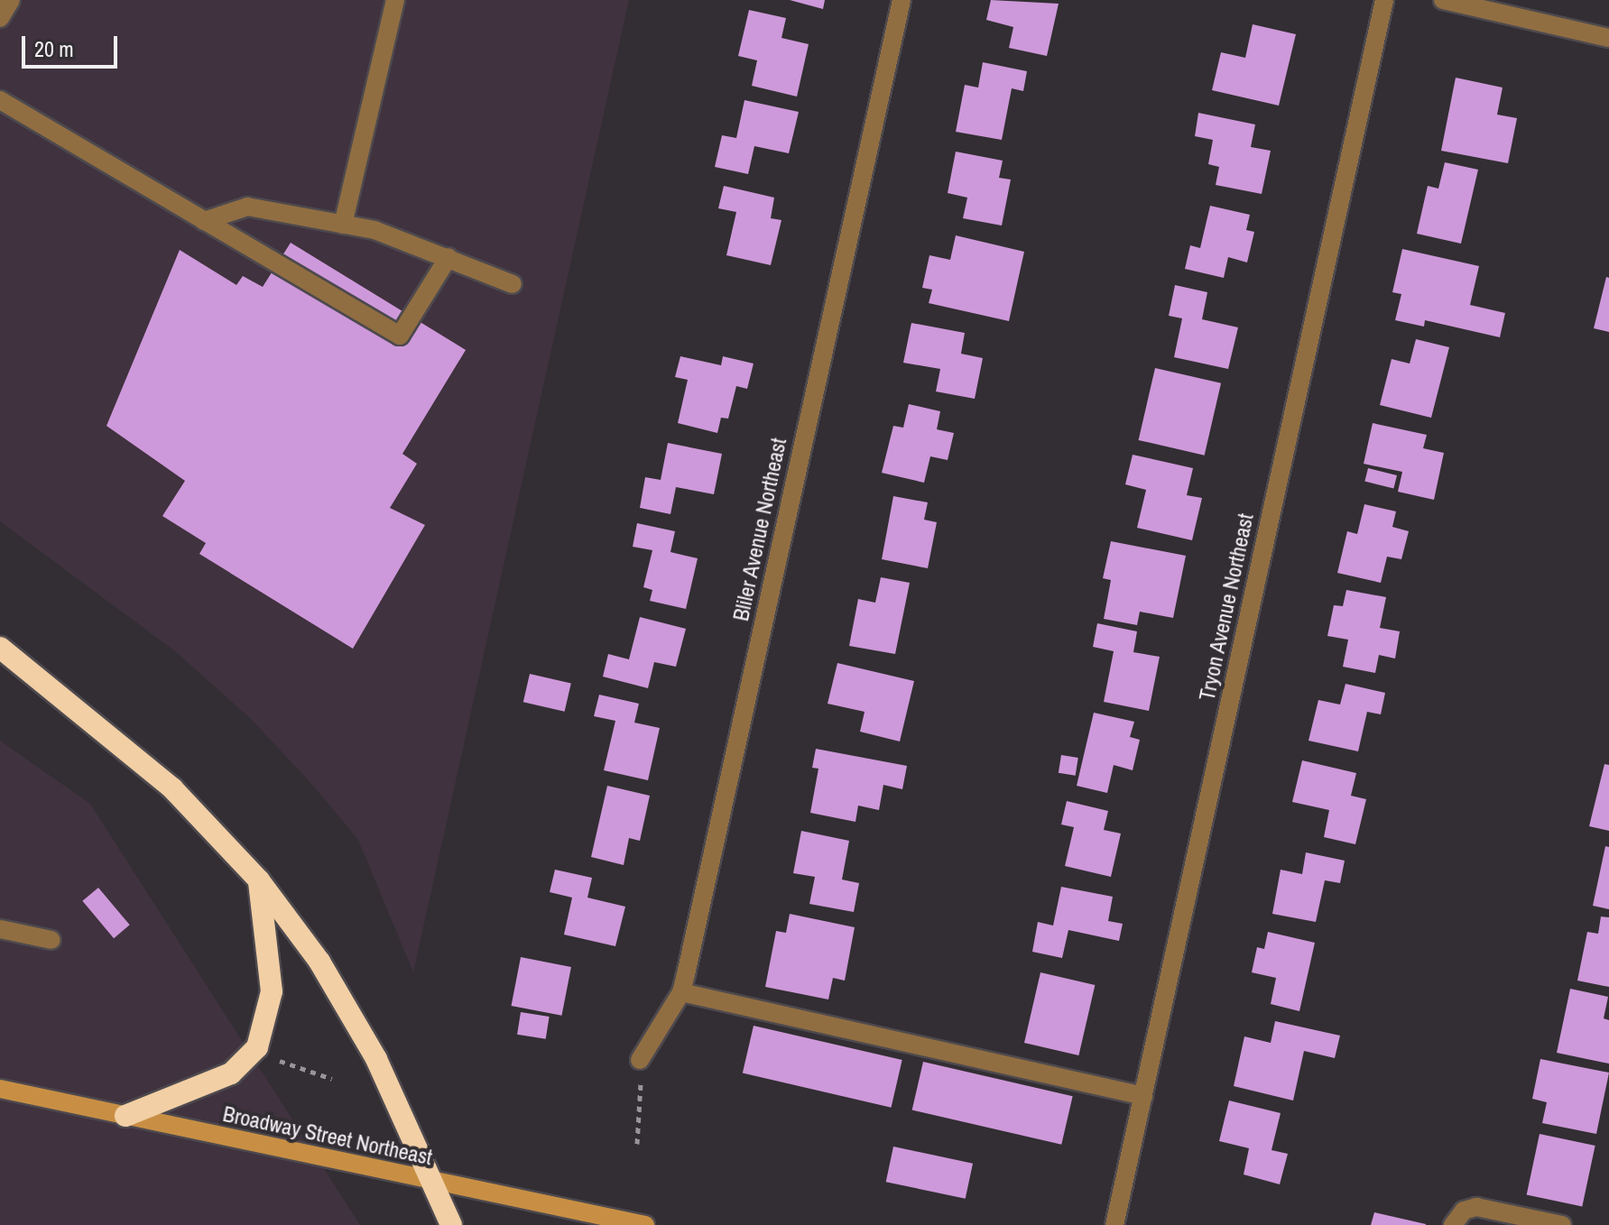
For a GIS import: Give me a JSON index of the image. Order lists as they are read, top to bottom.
{
  "streets": {
    "main road": ["Broadway Street Northeast"],
    "street": ["Bliler Avenue Northeast", "Tryon Avenue Northeast"]
  },
  "scale_bar": "20 m"
}
